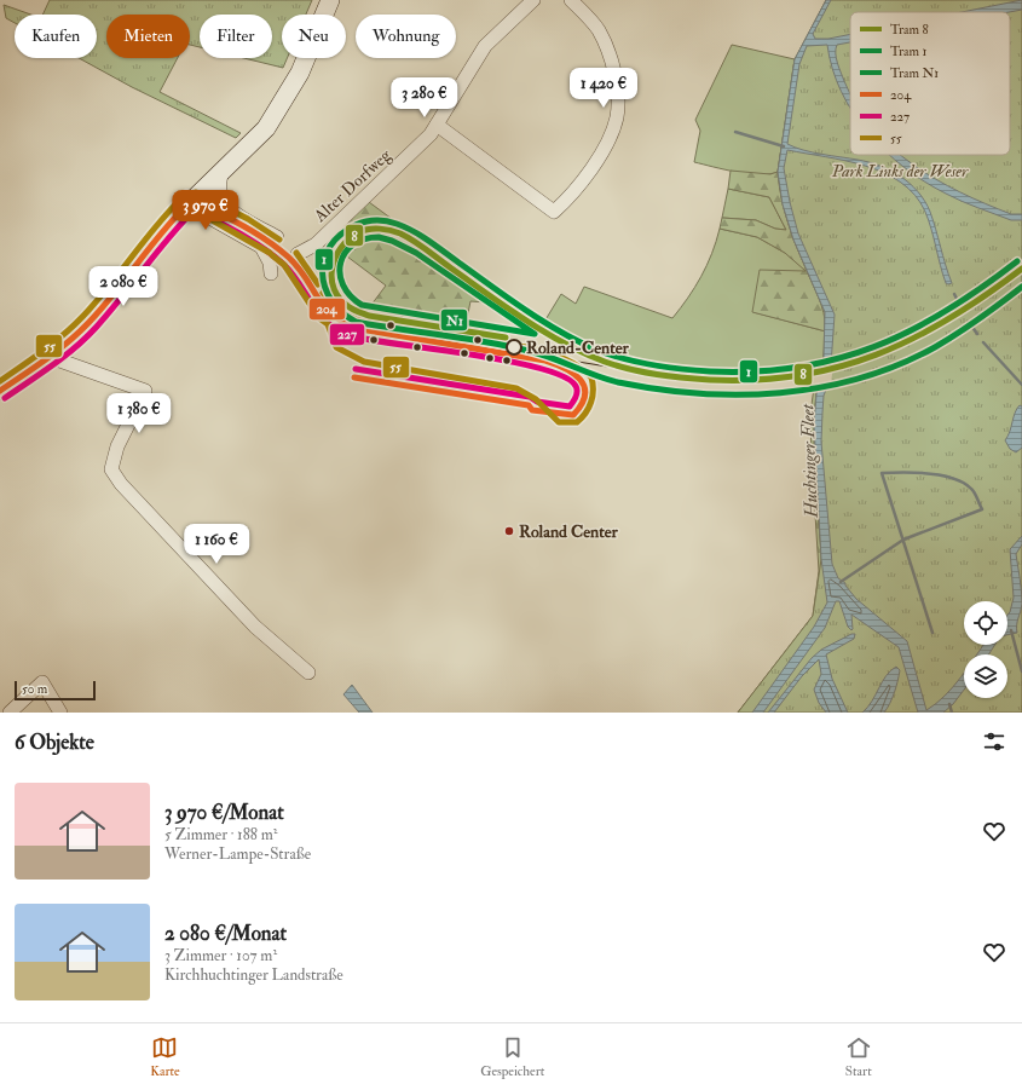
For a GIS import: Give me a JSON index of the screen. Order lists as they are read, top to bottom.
{
  "streets": {
    "street": ["Alter Dorfweg"]
  },
  "water": ["Huchtinger Fleet"],
  "parks": ["Park Links der Weser"],
  "places": ["Roland-Center", "Roland Center"],
  "lines": [
    "transit line 55",
    "transit line 204",
    "transit line 227",
    "tram line 1",
    "tram line 8",
    "tram line N1"
  ],
  "legend": [
    "Tram 8",
    "Tram 1",
    "Tram N1",
    "204",
    "227",
    "55"
  ],
  "scale_bar": "50 m",
  "page": {
    "chip": [
      "Kaufen",
      "Mieten",
      "Filter",
      "Neu",
      "Wohnung"
    ],
    "price": [
      "1 420 €",
      "3 280 €",
      "3 970 €",
      "2 080 €",
      "1 380 €",
      "1 160 €"
    ],
    "scale": "50 m",
    "heading": "6 Objekte",
    "list": [
      {
        "name": "3 970 €/Monat",
        "note": "5 Zimmer · 188 m² · Werner-Lampe-Straße"
      },
      {
        "name": "2 080 €/Monat",
        "note": "3 Zimmer · 107 m² · Kirchhuchtinger Landstraße"
      }
    ],
    "tabs": ["Karte", "Gespeichert", "Start"]
  }
}
